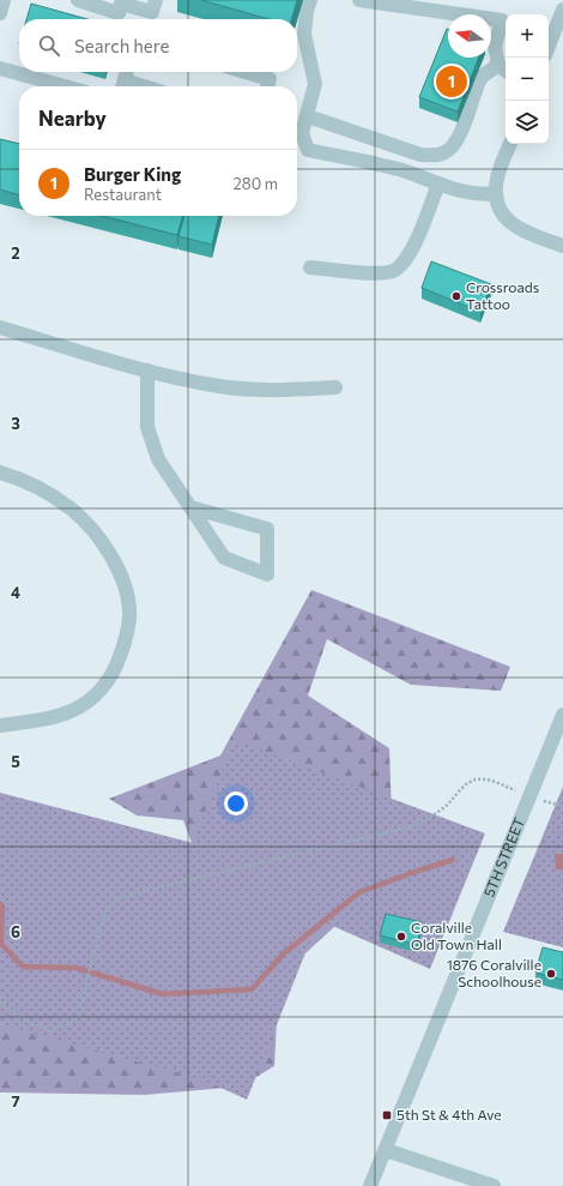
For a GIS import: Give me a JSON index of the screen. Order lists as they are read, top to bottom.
{
  "streets": {
    "street": ["5TH STREET"]
  },
  "places": {
    "other": ["Crossroads Tattoo", "Coralville Old Town Hall", "1876 Coralville Schoolhouse"],
    "transit": ["5th St & 4th Ave"]
  },
  "north": "left",
  "page": {
    "map_buttons": ["+", "−"],
    "search": "Search here",
    "pins": "1",
    "heading": "Nearby",
    "list": [
      {
        "mark": "1",
        "name": "Burger King",
        "note": "Restaurant",
        "value": "280 m"
      }
    ]
  },
  "grid": {
    "rows": [
      "2",
      "3",
      "4",
      "5",
      "6",
      "7"
    ]
  }
}
